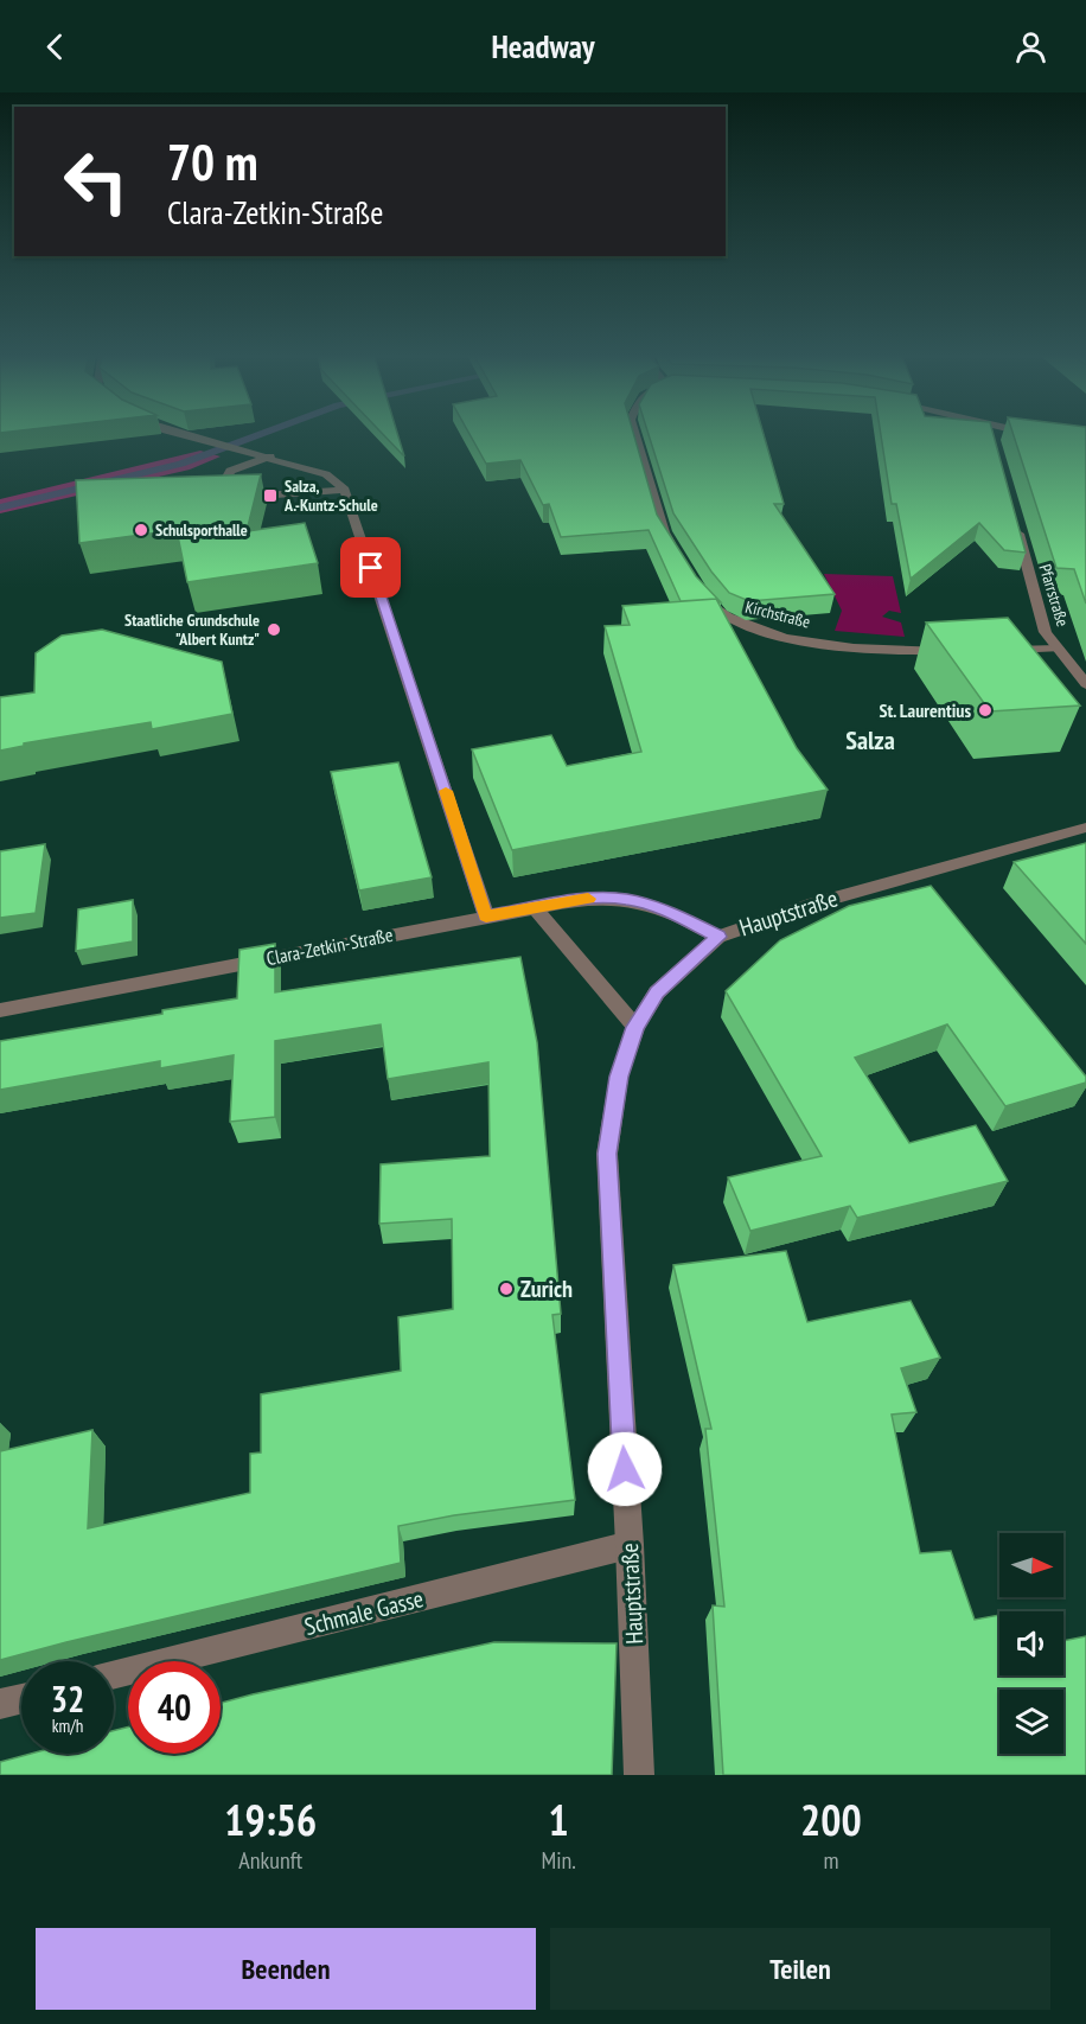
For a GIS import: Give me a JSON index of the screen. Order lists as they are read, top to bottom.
{
  "streets": {
    "street": [
      "Pfarrstraße",
      "Kirchstraße",
      "Hauptstraße",
      "Clara-Zetkin-Straße",
      "Schmale Gasse"
    ]
  },
  "crossings": [
    ["Hauptstraße", "Clara-Zetkin-Straße"],
    ["Hauptstraße", "Schmale Gasse"]
  ],
  "districts": ["Salza"],
  "places": {
    "transit": ["Salza, A.-Kuntz-Schule"],
    "other": [
      "Schulsporthalle",
      "Staatliche Grundschule \"Albert Kuntz\"",
      "St. Laurentius",
      "Zurich"
    ]
  },
  "north": "right",
  "page": {
    "header": "Headway",
    "turn": ["70 m", "Clara-Zetkin-Straße"],
    "speed": "32 km/h",
    "limit": "40",
    "eta": [
      "19:56",
      "Ankunft",
      "1",
      "Min.",
      "200",
      "m"
    ],
    "buttons": ["Beenden", "Teilen"]
  }
}
